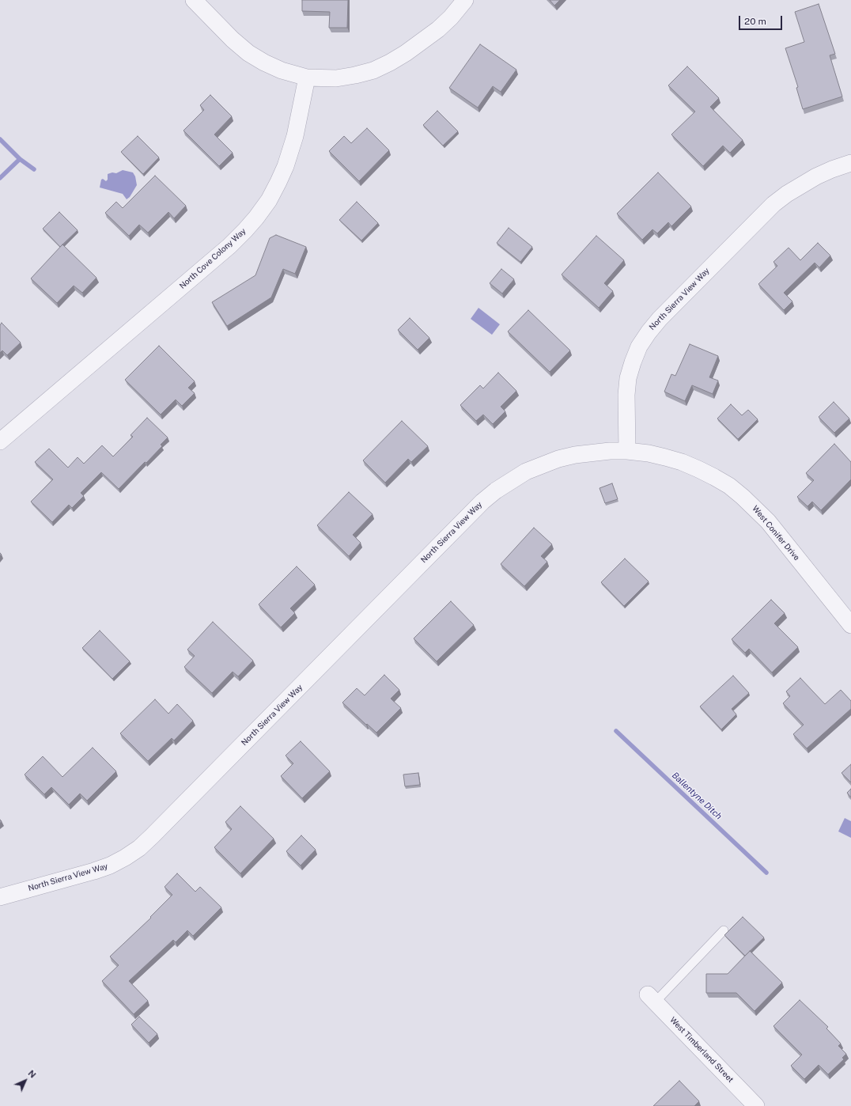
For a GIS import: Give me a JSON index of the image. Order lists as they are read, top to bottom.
{
  "streets": {
    "street": [
      "North Cove Colony Way",
      "North Sierra View Way",
      "West Conifer Drive",
      "West Timberland Street"
    ]
  },
  "crossings": [
    ["North Sierra View Way", "West Conifer Drive"]
  ],
  "water": ["Ballentyne Ditch"],
  "scale_bar": "20 m",
  "north": "top right"
}
